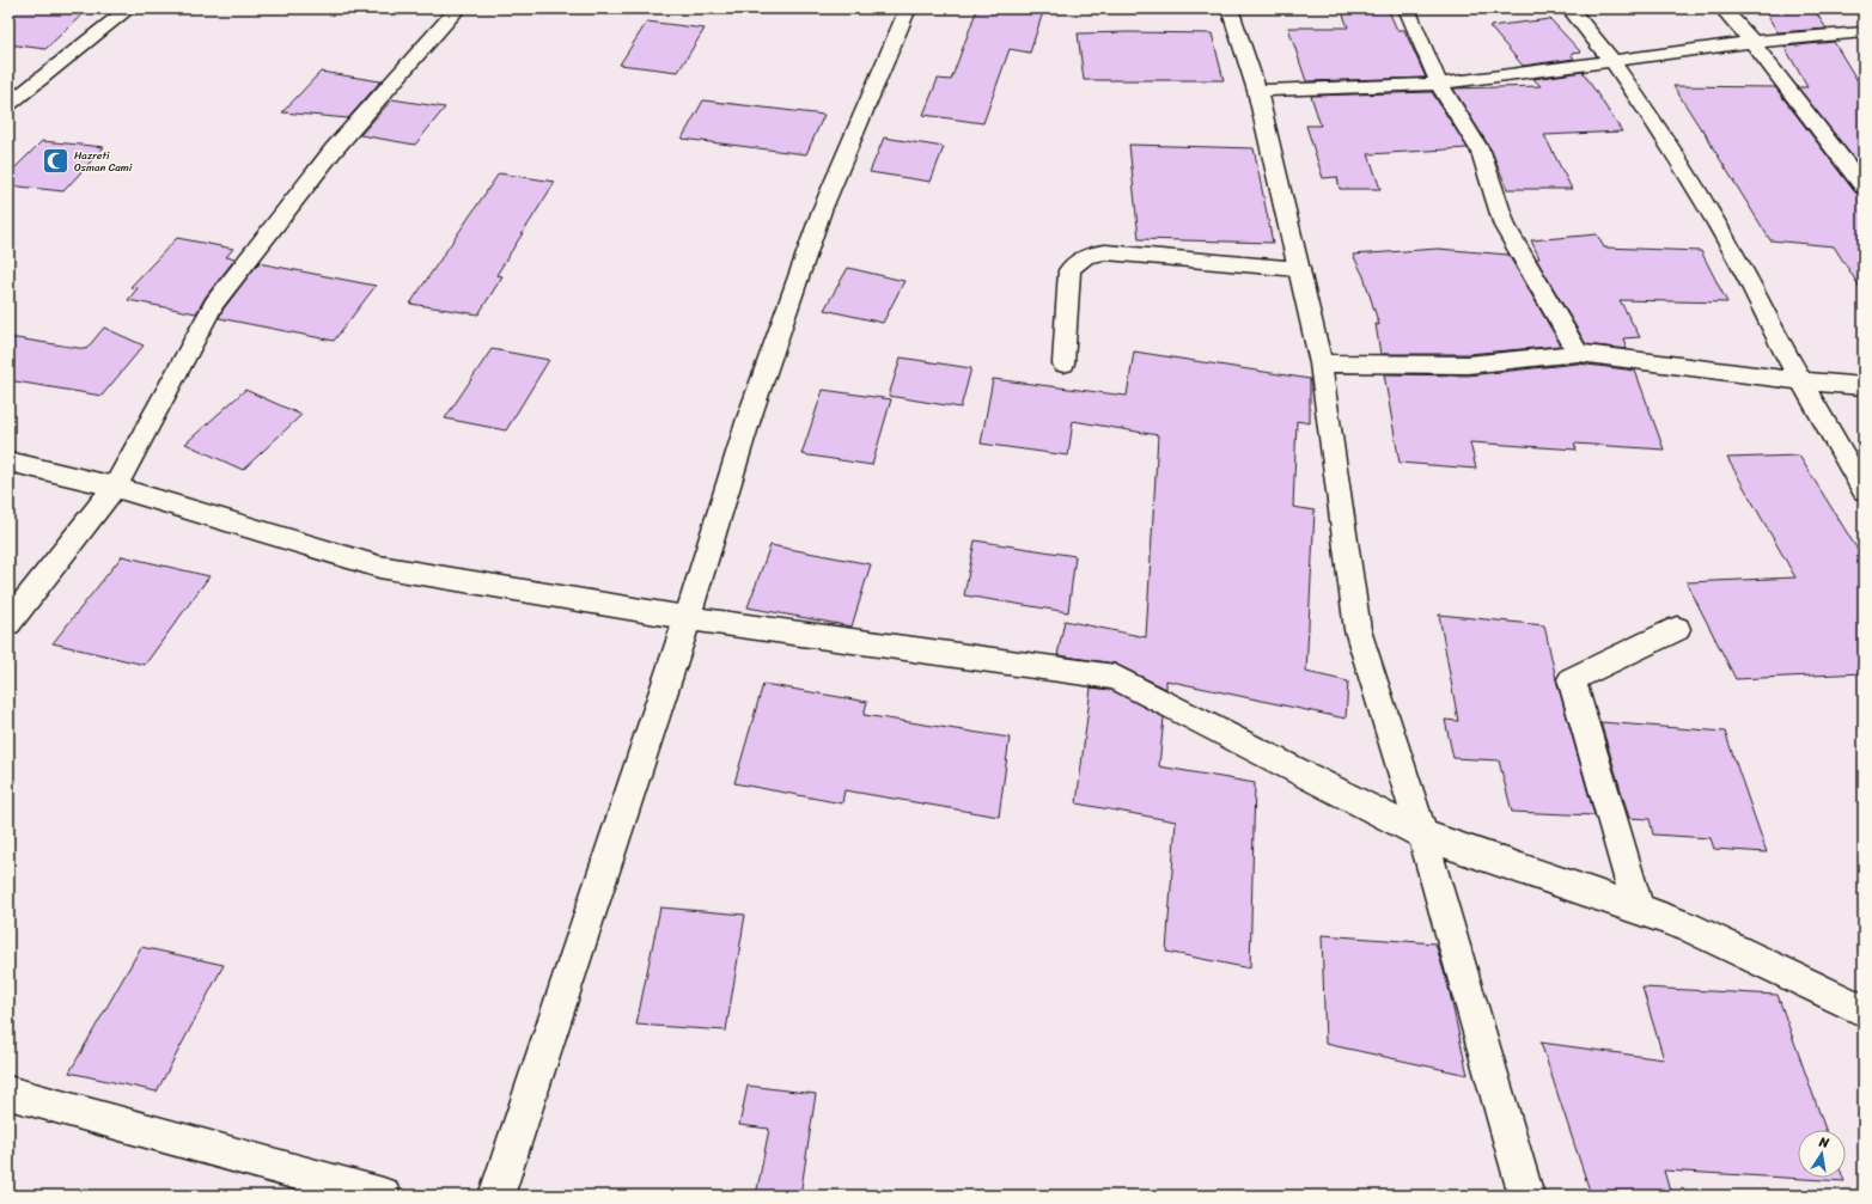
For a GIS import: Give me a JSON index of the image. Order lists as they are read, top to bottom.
{
  "places": {
    "mosque": ["Hazreti Osman Cami"]
  },
  "north": "top"
}
